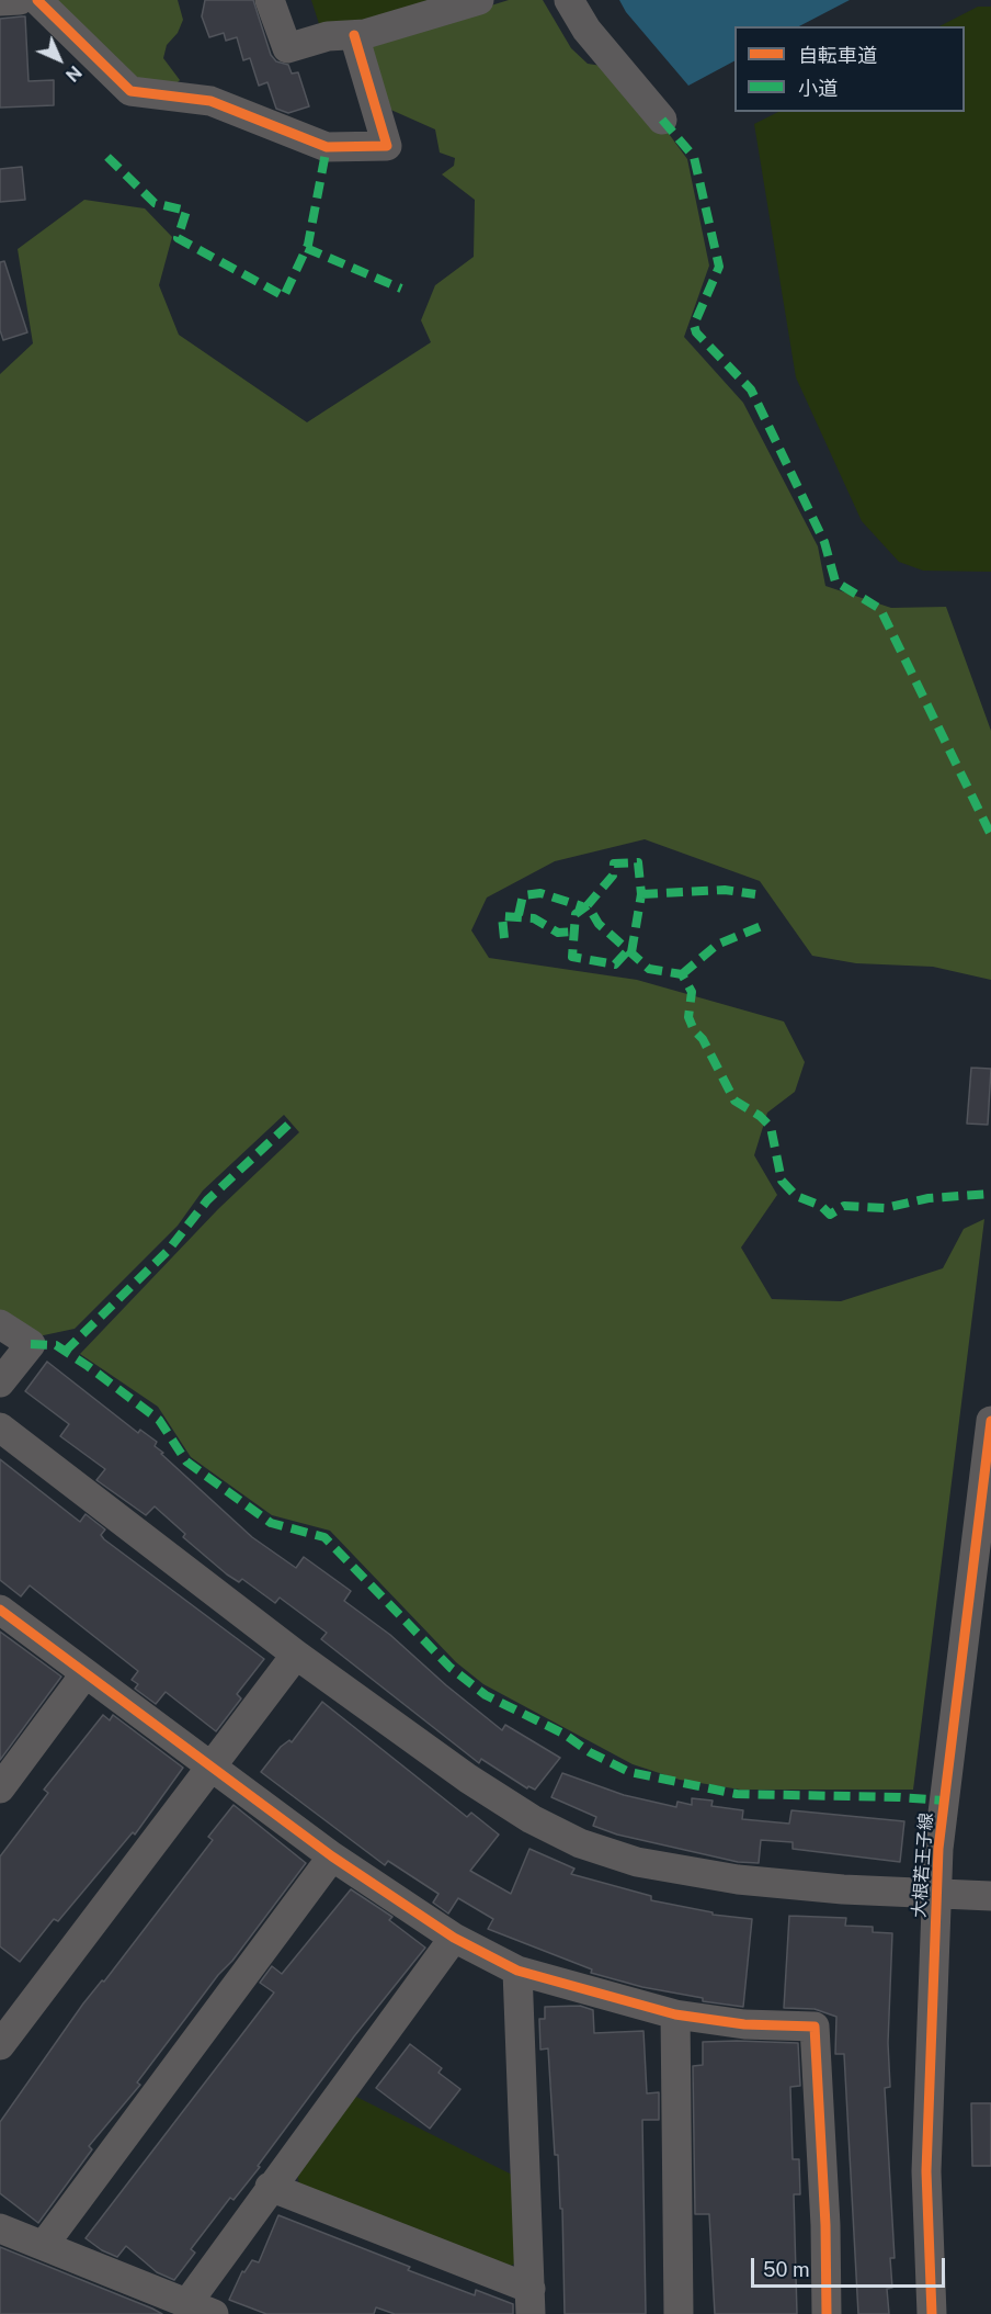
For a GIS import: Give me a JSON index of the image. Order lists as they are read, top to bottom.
{
  "streets": {
    "street": ["大根若王子線"]
  },
  "legend": ["自転車道", "小道"],
  "scale_bar": "50 m",
  "north": "bottom right"
}
